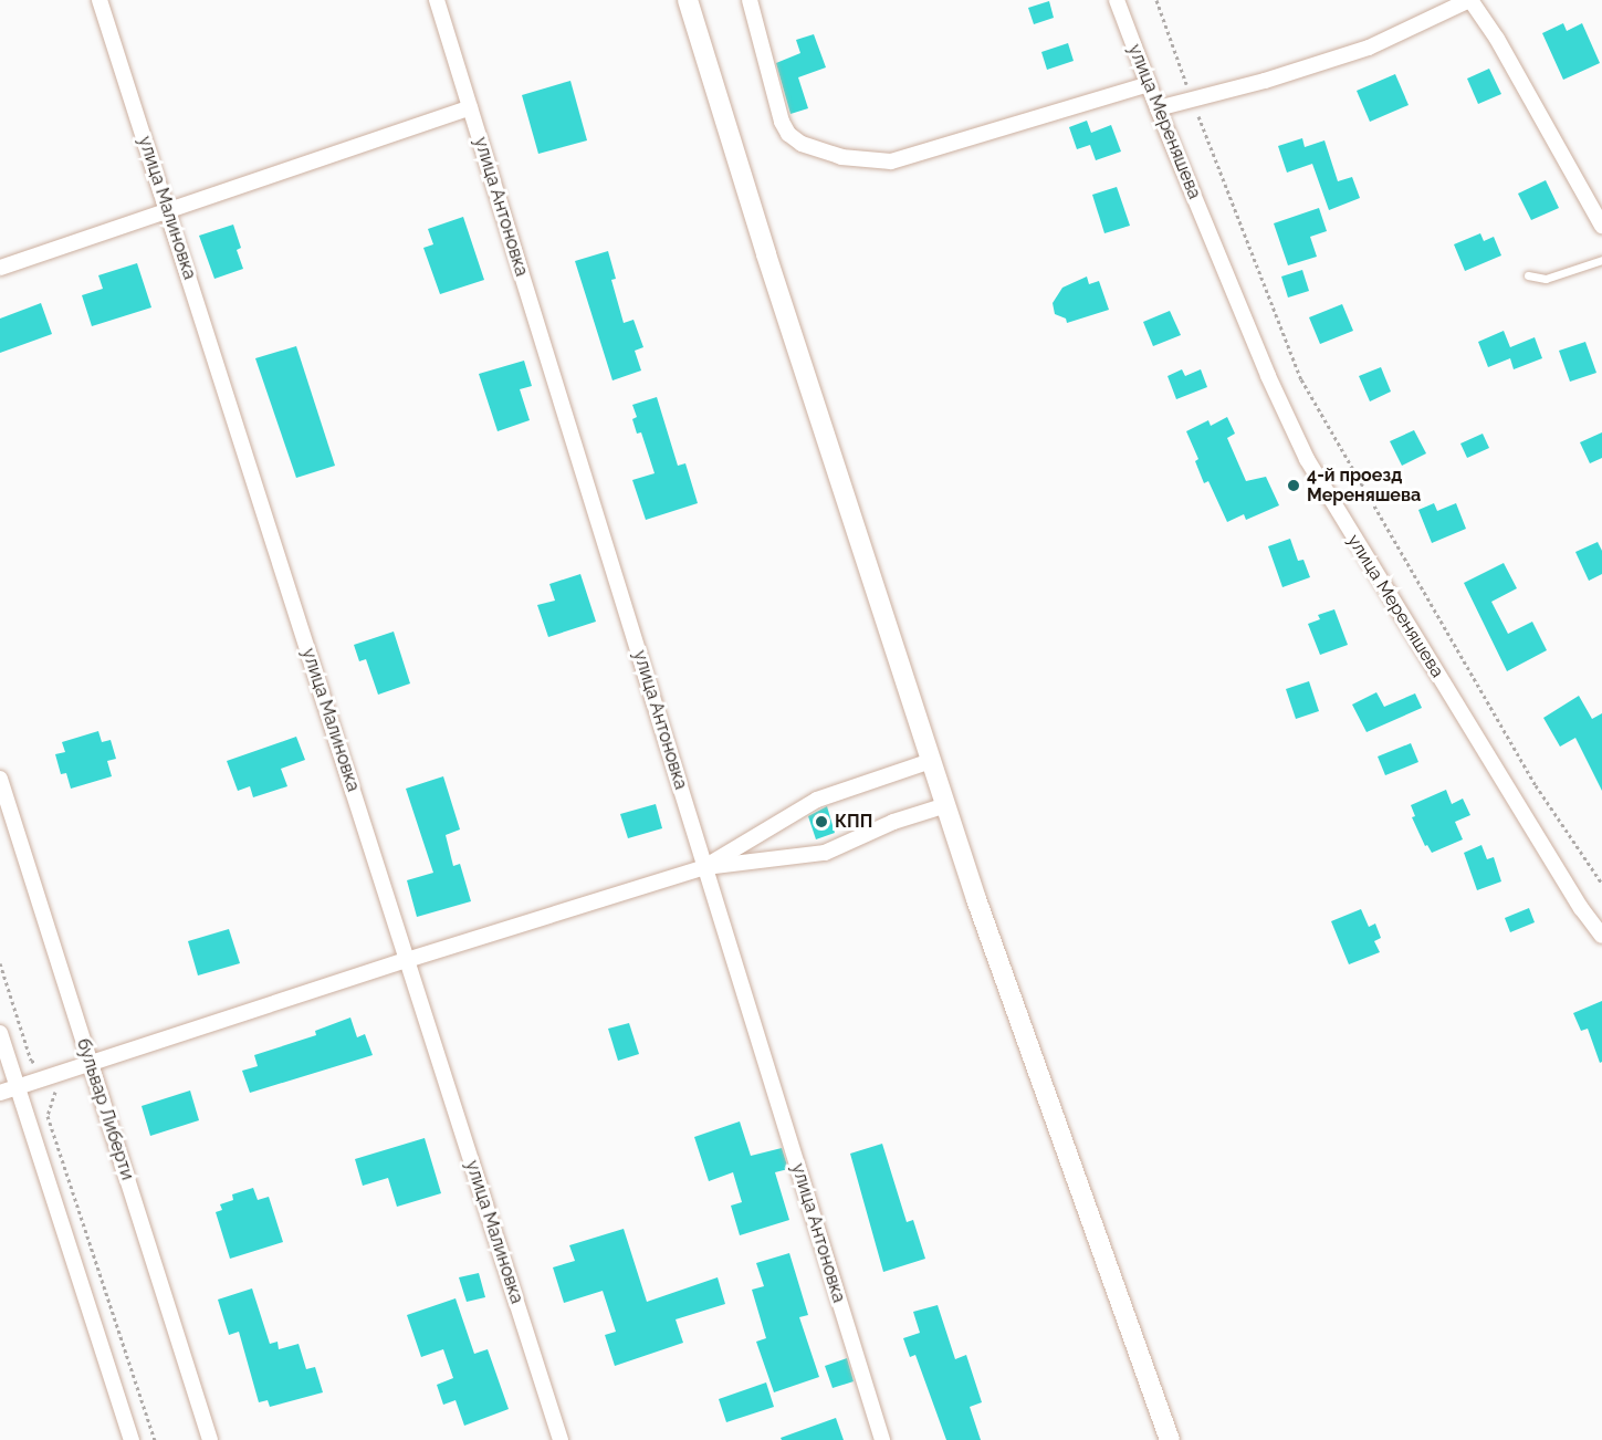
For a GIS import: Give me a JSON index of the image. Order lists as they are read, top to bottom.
{
  "streets": {
    "street": [
      "улица Мереняшева",
      "улица Антоновка",
      "улица Малиновка",
      "бульвар Либерти"
    ]
  },
  "places": ["4-й проезд Мереняшева", "КПП"]
}
